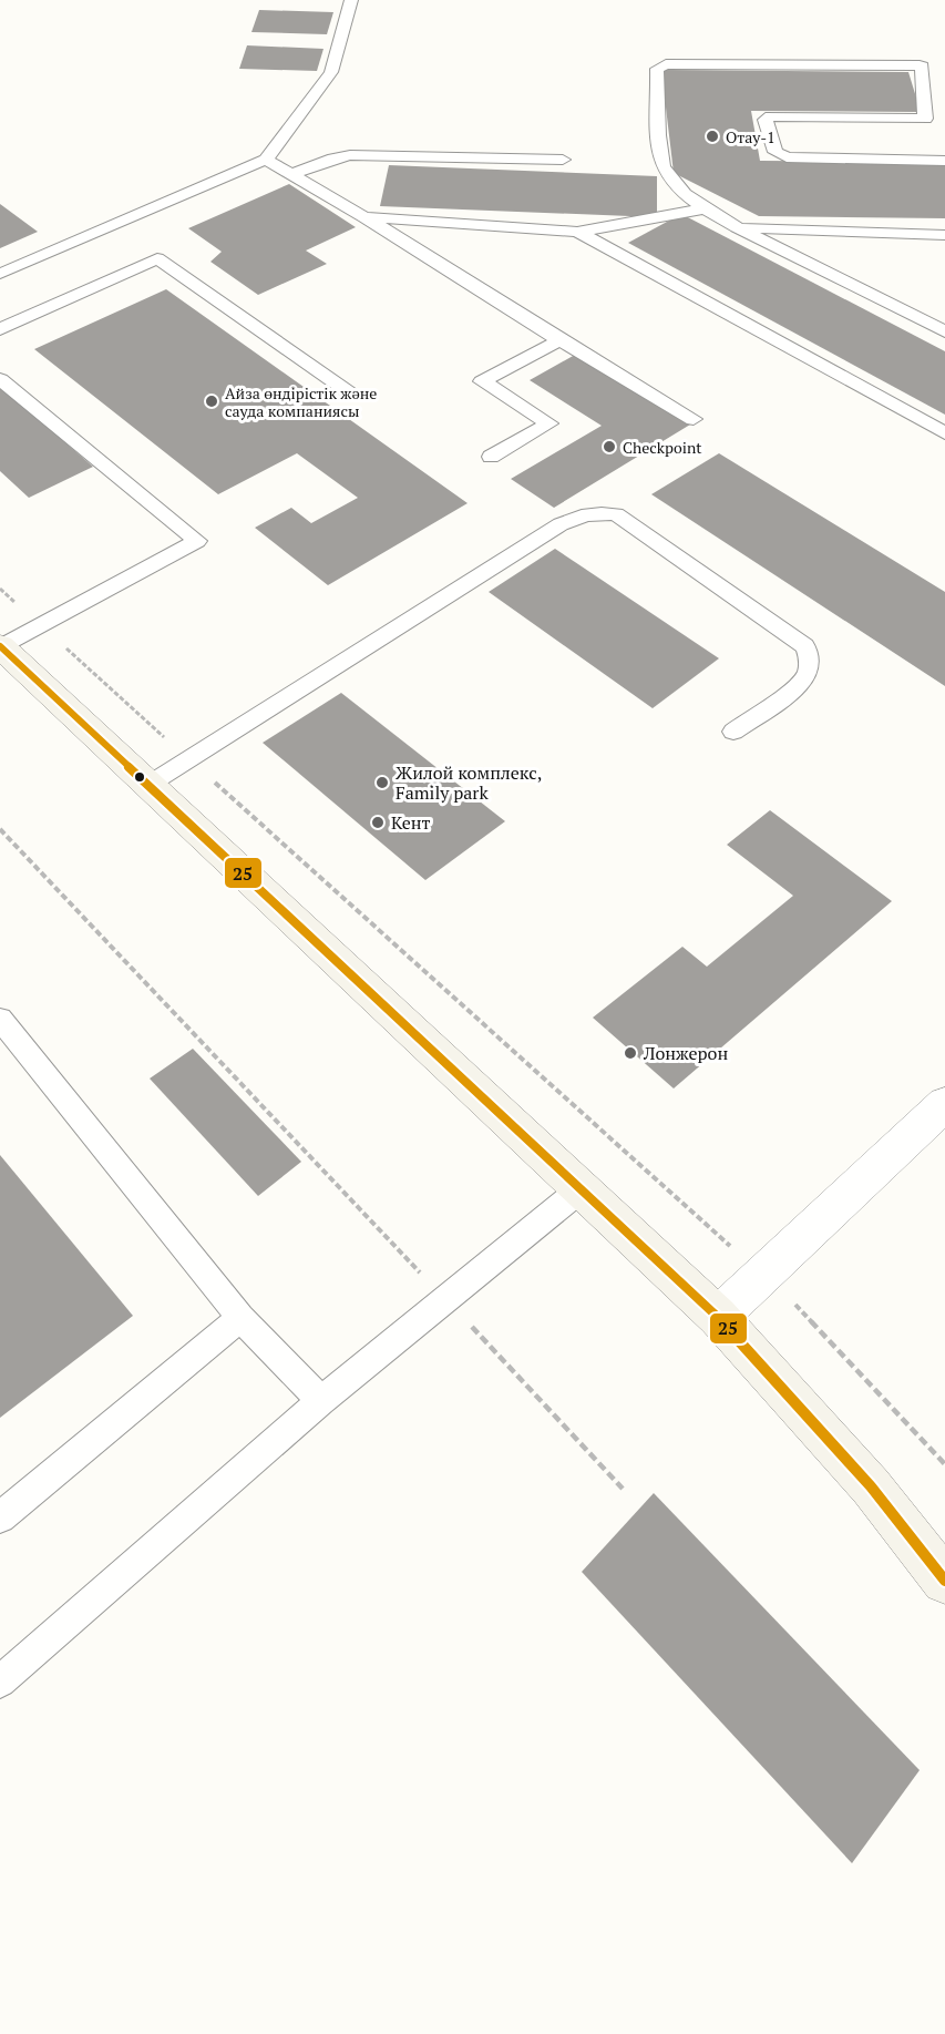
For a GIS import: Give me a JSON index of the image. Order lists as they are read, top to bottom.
{
  "places": [
    "Отау-1",
    "Айза өндірістік және сауда компаниясы",
    "Checkpoint",
    "Жилой комплекс, Family park",
    "Кент",
    "Лонжерон"
  ],
  "lines": ["transit line 25"]
}
